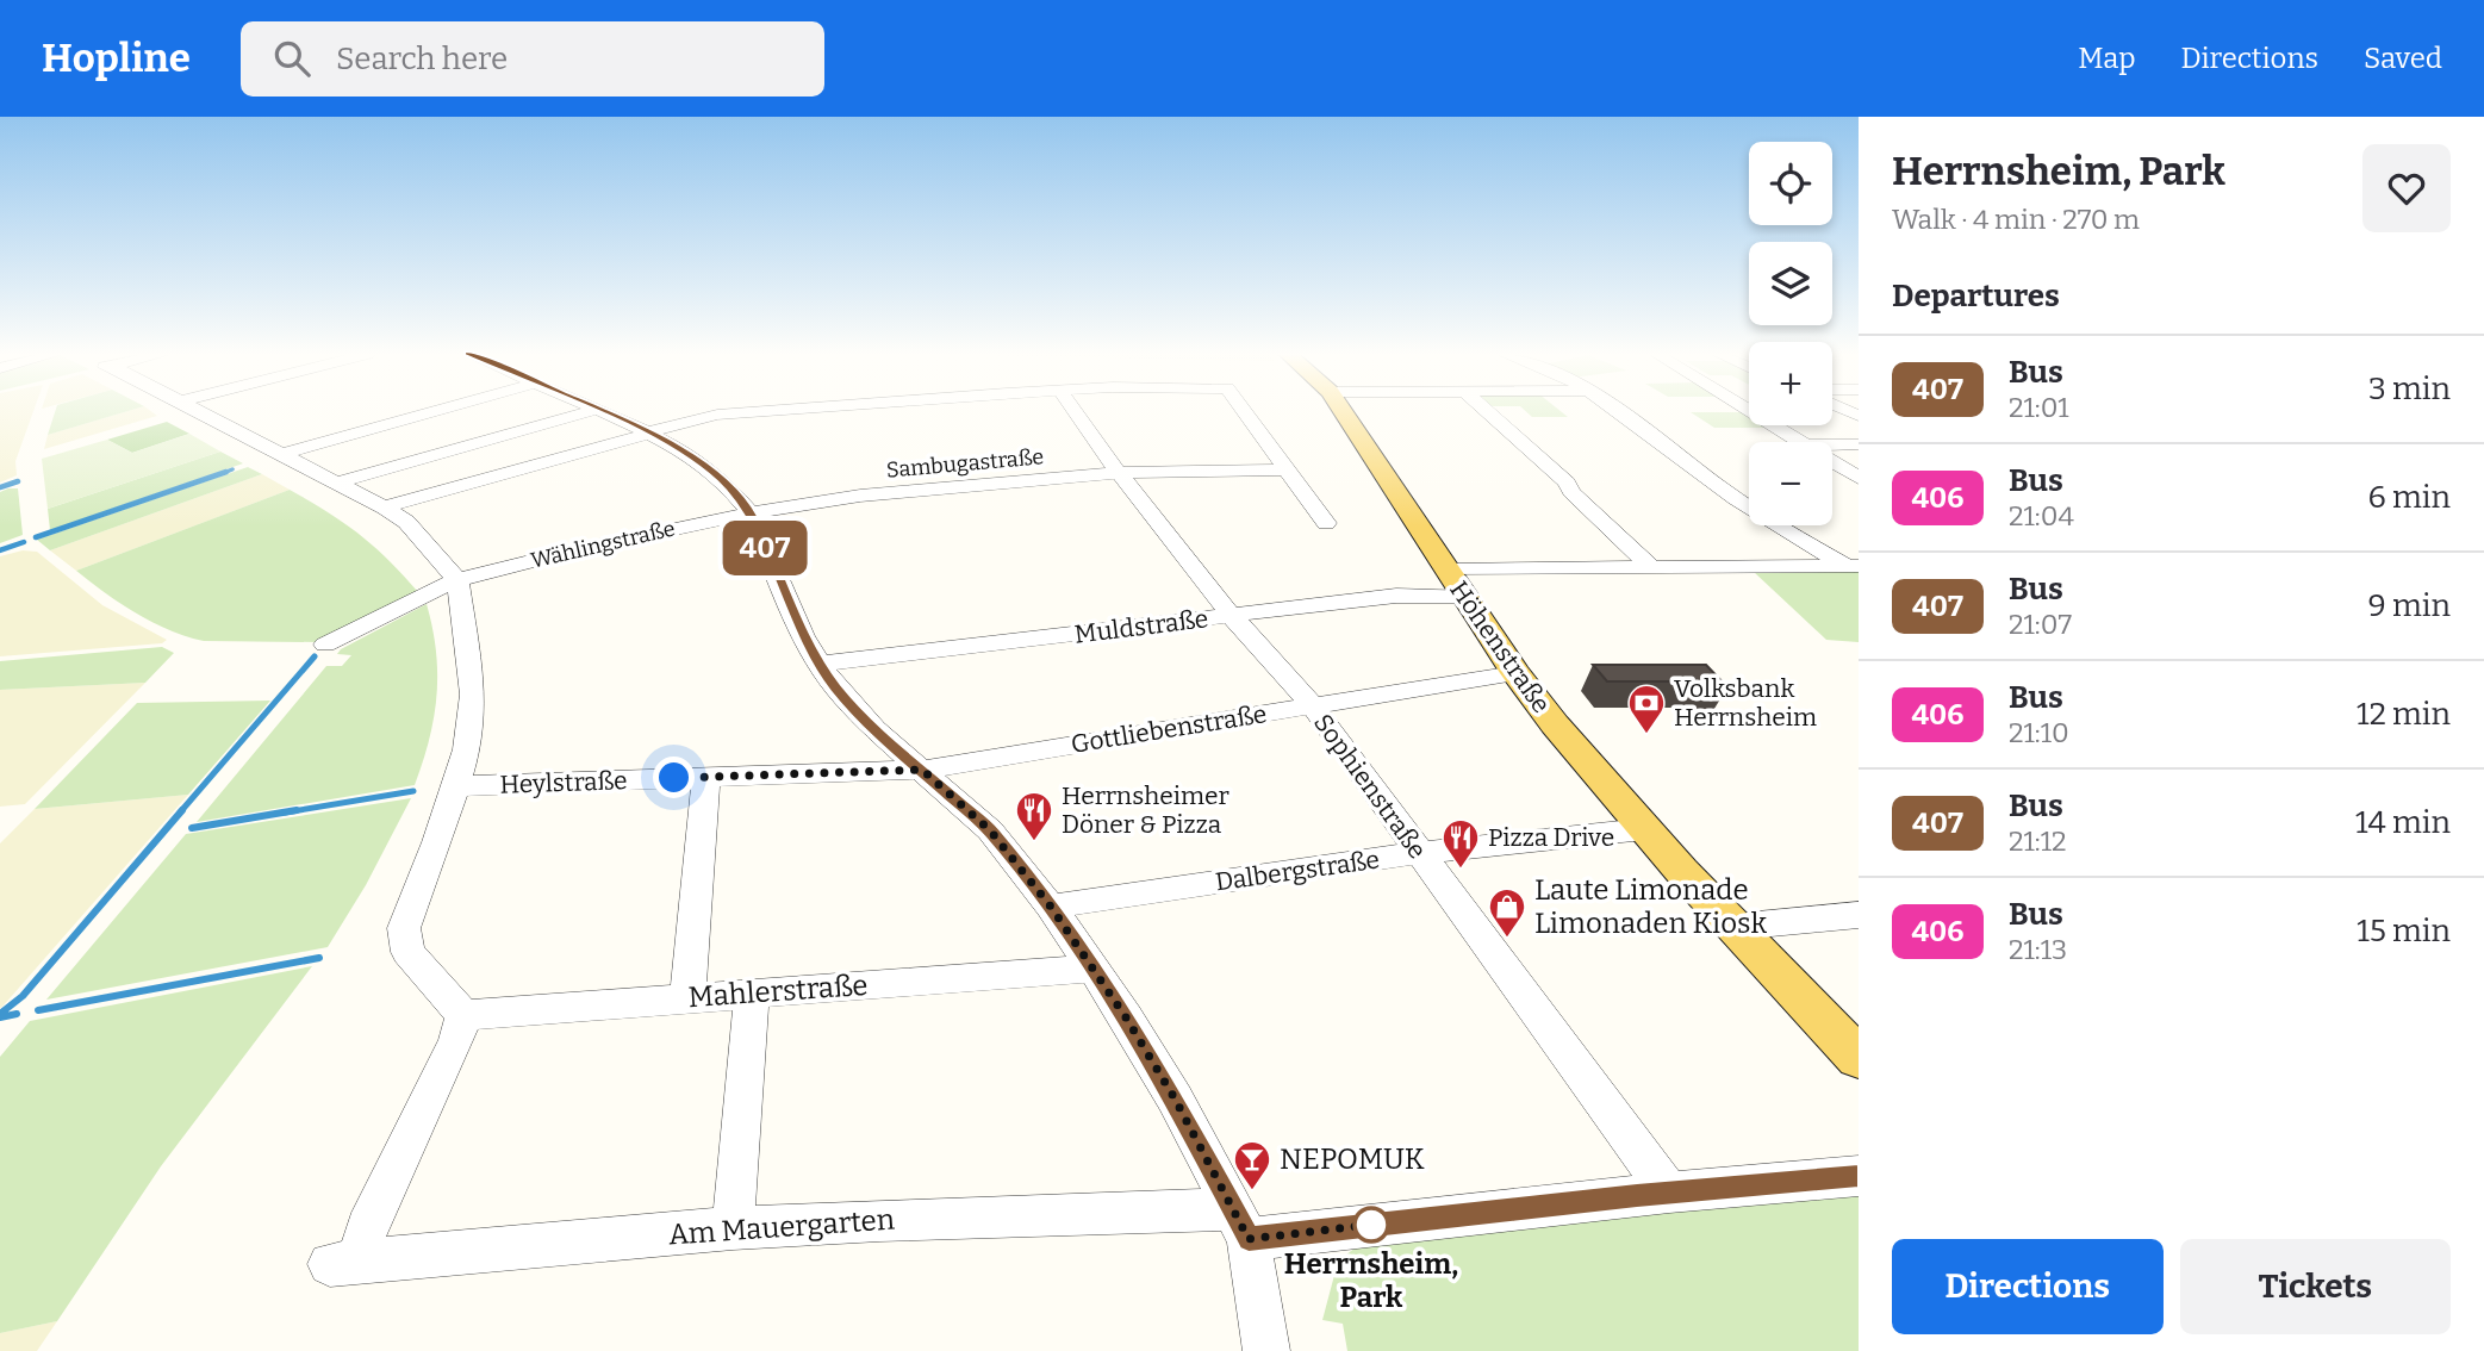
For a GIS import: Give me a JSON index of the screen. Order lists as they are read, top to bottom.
{
  "streets": {
    "main road": ["Höhenstraße"],
    "street": [
      "Sambugastraße",
      "Wählingstraße",
      "Muldstraße",
      "Gottliebenstraße",
      "Heylstraße",
      "Sophienstraße",
      "Dalbergstraße",
      "Mahlerstraße",
      "Am Mauergarten"
    ]
  },
  "crossings": [
    ["Sambugastraße", "Wählingstraße"],
    ["Sambugastraße", "Sophienstraße"],
    ["Muldstraße", "Höhenstraße"],
    ["Muldstraße", "Sophienstraße"],
    ["Höhenstraße", "Gottliebenstraße"],
    ["Höhenstraße", "Dalbergstraße"],
    ["Gottliebenstraße", "Heylstraße"],
    ["Gottliebenstraße", "Sophienstraße"],
    ["Sophienstraße", "Dalbergstraße"],
    ["Sophienstraße", "Am Mauergarten"],
    ["Mahlerstraße", "Am Mauergarten"]
  ],
  "places": {
    "bank": ["Volksbank Herrnsheim"],
    "restaurant": ["Herrnsheimer Döner & Pizza", "Pizza Drive"],
    "shop": ["Laute Limonade Limonaden Kiosk"],
    "bar": ["NEPOMUK"],
    "other": ["Herrnsheim, Park"]
  },
  "lines": ["bus line 407"],
  "page": {
    "header": "Hopline",
    "search": "Search here",
    "nav": ["Map", "Directions", "Saved"],
    "on_map": "407",
    "heading": [
      ["Herrnsheim, Park", "Walk · 4 min · 270 m"],
      "Departures"
    ],
    "map_buttons": ["+", "−"],
    "list": [
      {
        "mark": "407",
        "name": "Bus",
        "note": "21:01",
        "value": "3 min"
      },
      {
        "mark": "406",
        "name": "Bus",
        "note": "21:04",
        "value": "6 min"
      },
      {
        "mark": "407",
        "name": "Bus",
        "note": "21:07",
        "value": "9 min"
      },
      {
        "mark": "406",
        "name": "Bus",
        "note": "21:10",
        "value": "12 min"
      },
      {
        "mark": "407",
        "name": "Bus",
        "note": "21:12",
        "value": "14 min"
      },
      {
        "mark": "406",
        "name": "Bus",
        "note": "21:13",
        "value": "15 min"
      }
    ],
    "buttons": ["Directions", "Tickets"]
  }
}
